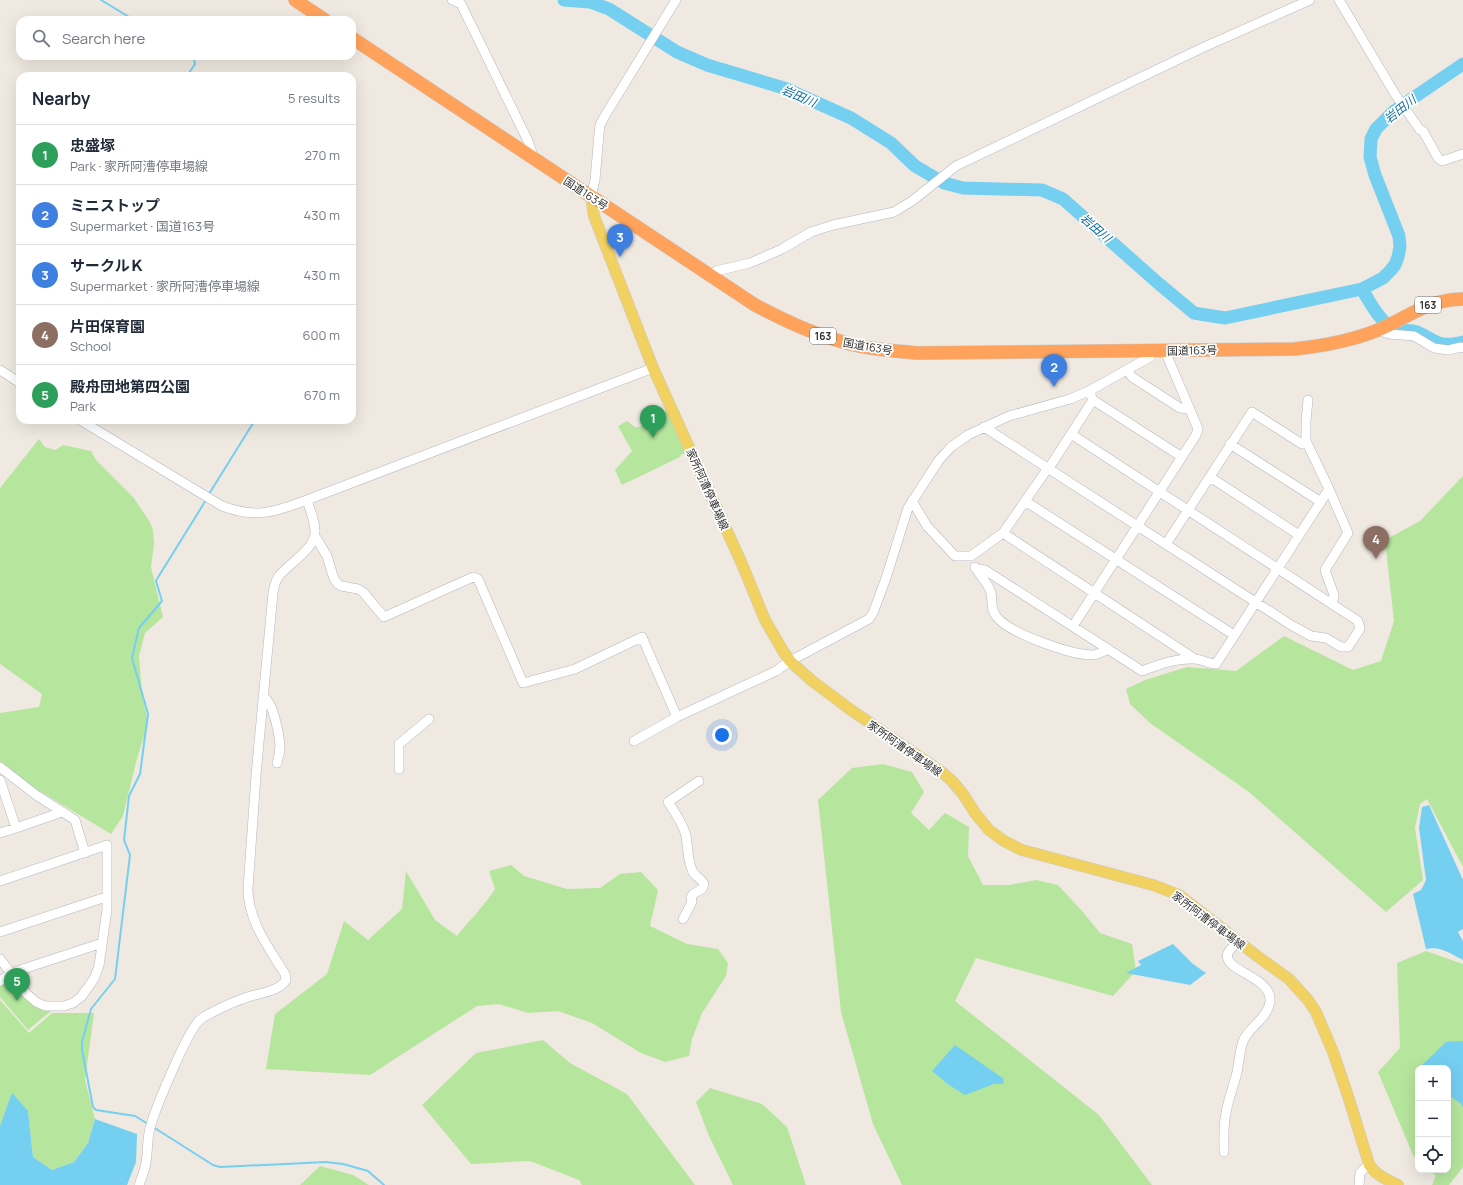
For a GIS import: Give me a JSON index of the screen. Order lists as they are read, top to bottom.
{
  "streets": {
    "highway": ["国道163号", "163"],
    "main road": ["家所阿漕停車場線"]
  },
  "crossings": [
    ["国道163号", "家所阿漕停車場線"]
  ],
  "water": ["岩田川"],
  "page": {
    "search": "Search here",
    "heading": ["Nearby", "5 results"],
    "list": [
      {
        "mark": "1",
        "name": "忠盛塚",
        "note": "Park · 家所阿漕停車場線",
        "value": "270 m"
      },
      {
        "mark": "2",
        "name": "ミニストップ",
        "note": "Supermarket · 国道163号",
        "value": "430 m"
      },
      {
        "mark": "3",
        "name": "サークルＫ",
        "note": "Supermarket · 家所阿漕停車場線",
        "value": "430 m"
      },
      {
        "mark": "4",
        "name": "片田保育園",
        "note": "School",
        "value": "600 m"
      },
      {
        "mark": "5",
        "name": "殿舟団地第四公園",
        "note": "Park",
        "value": "670 m"
      }
    ],
    "pins": [
      "3",
      "2",
      "1",
      "4",
      "5"
    ],
    "map_buttons": ["+", "−"]
  }
}
